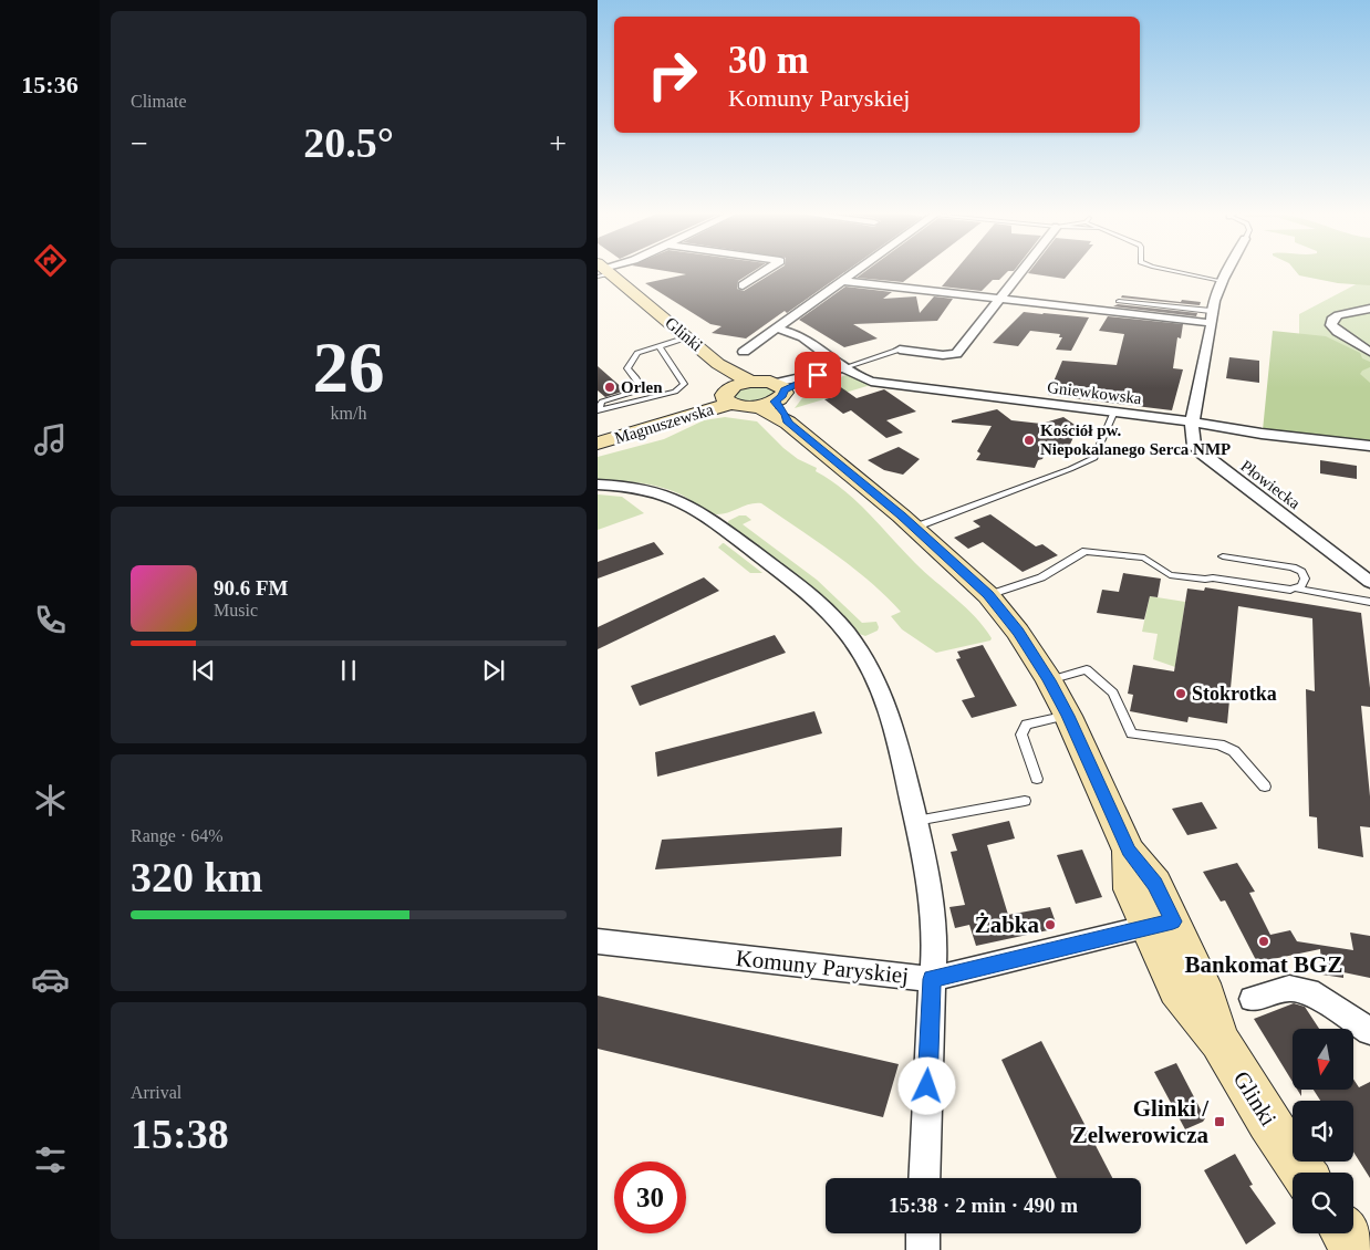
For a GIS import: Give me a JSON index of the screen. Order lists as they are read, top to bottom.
{
  "streets": {
    "street": [
      "Glinki",
      "Gniewkowska",
      "Magnuszewska",
      "Płowiecka",
      "Komuny Paryskiej"
    ]
  },
  "crossings": [
    ["Glinki", "Magnuszewska"],
    ["Glinki", "Komuny Paryskiej"],
    ["Gniewkowska", "Płowiecka"]
  ],
  "places": {
    "other": [
      "Orlen",
      "Kościół pw. Niepokalanego Serca NMP",
      "Stokrotka",
      "Żabka",
      "Bankomat BGZ"
    ],
    "transit": ["Glinki / Zelwerowicza"]
  },
  "north": "bottom",
  "page": {
    "tabs": "15:36",
    "tile": [
      "Climate",
      ["26", "km/h"],
      ["Range · 64%", "320 km"],
      ["Arrival", "15:38"]
    ],
    "turn": ["30 m", "Komuny Paryskiej"],
    "heat": ["−", "20.5°", "+"],
    "song": ["90.6 FM", "Music"],
    "limit": "30",
    "trip": "15:38 · 2 min · 490 m"
  }
}
